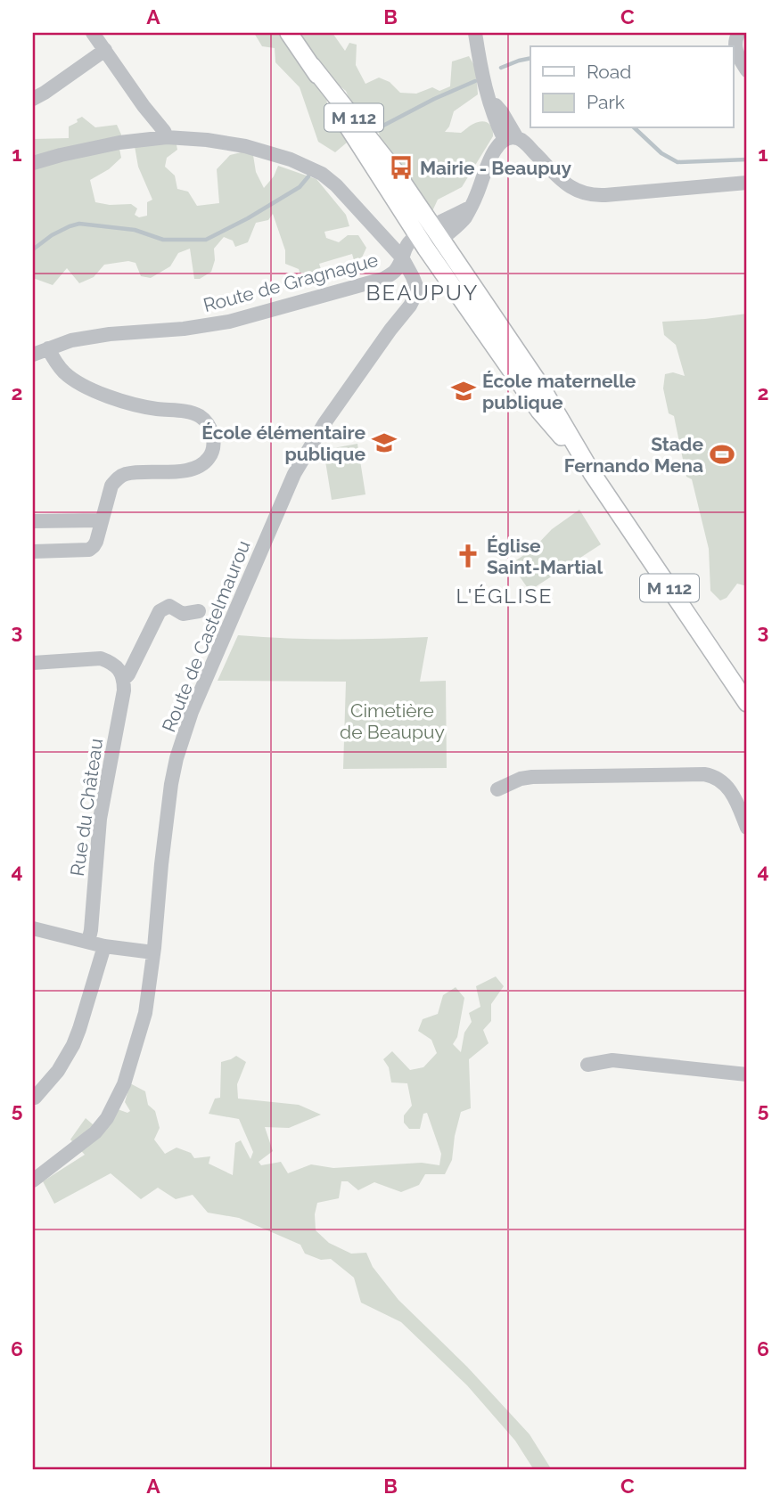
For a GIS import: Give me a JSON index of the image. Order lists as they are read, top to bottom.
{
  "streets": {
    "main road": ["M 112"],
    "street": ["Route de Gragnague", "Route de Castelmaurou", "Rue du Château"]
  },
  "crossings": [
    ["M 112", "Route de Gragnague"],
    ["Route de Gragnague", "Route de Castelmaurou"]
  ],
  "districts": ["BEAUPUY", "L'ÉGLISE"],
  "parks": ["Cimetière de Beaupuy"],
  "places": {
    "bus stop": ["Mairie - Beaupuy"],
    "school or university": ["École maternelle publique", "École élémentaire publique"],
    "sports": ["Stade Fernando Mena"],
    "church": ["Église Saint-Martial"]
  },
  "legend": ["Road", "Park"],
  "grid": {
    "columns": ["A", "B", "C"],
    "rows": [
      "1",
      "2",
      "3",
      "4",
      "5",
      "6"
    ]
  }
}
